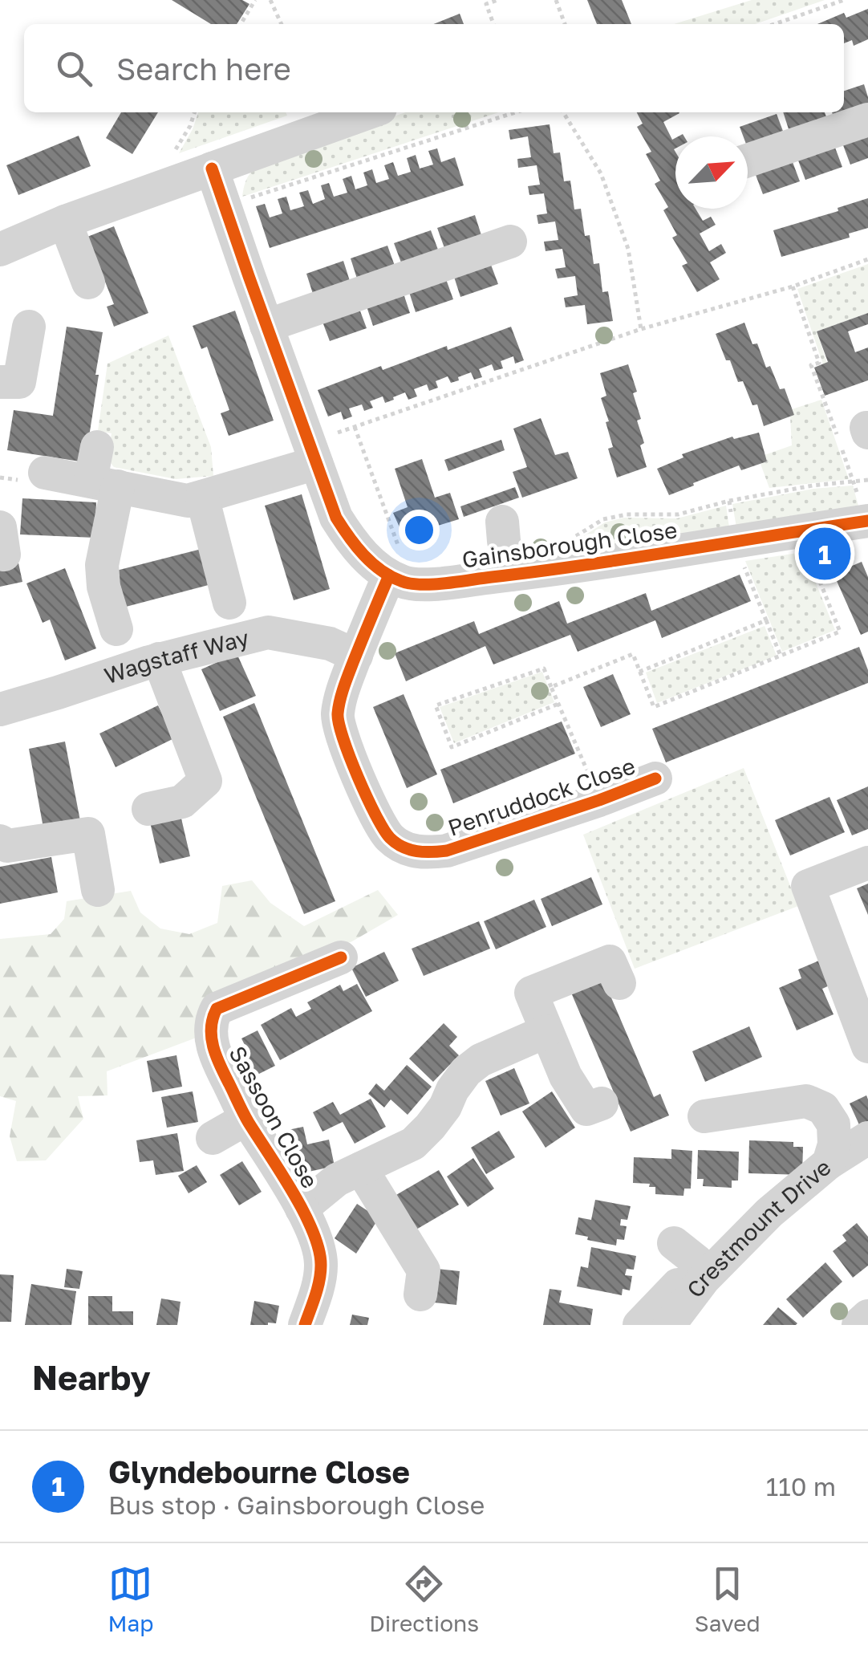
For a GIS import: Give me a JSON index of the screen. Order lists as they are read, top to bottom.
{
  "streets": {
    "street": [
      "Gainsborough Close",
      "Wagstaff Way",
      "Penruddock Close",
      "Sassoon Close",
      "Crestmount Drive"
    ]
  },
  "crossings": [
    ["Gainsborough Close", "Penruddock Close"],
    ["Wagstaff Way", "Penruddock Close"]
  ],
  "north": "top right",
  "page": {
    "search": "Search here",
    "pins": "1",
    "heading": "Nearby",
    "list": [
      {
        "mark": "1",
        "name": "Glyndebourne Close",
        "note": "Bus stop · Gainsborough Close",
        "value": "110 m"
      }
    ],
    "nav": ["Map", "Directions", "Saved"]
  }
}
